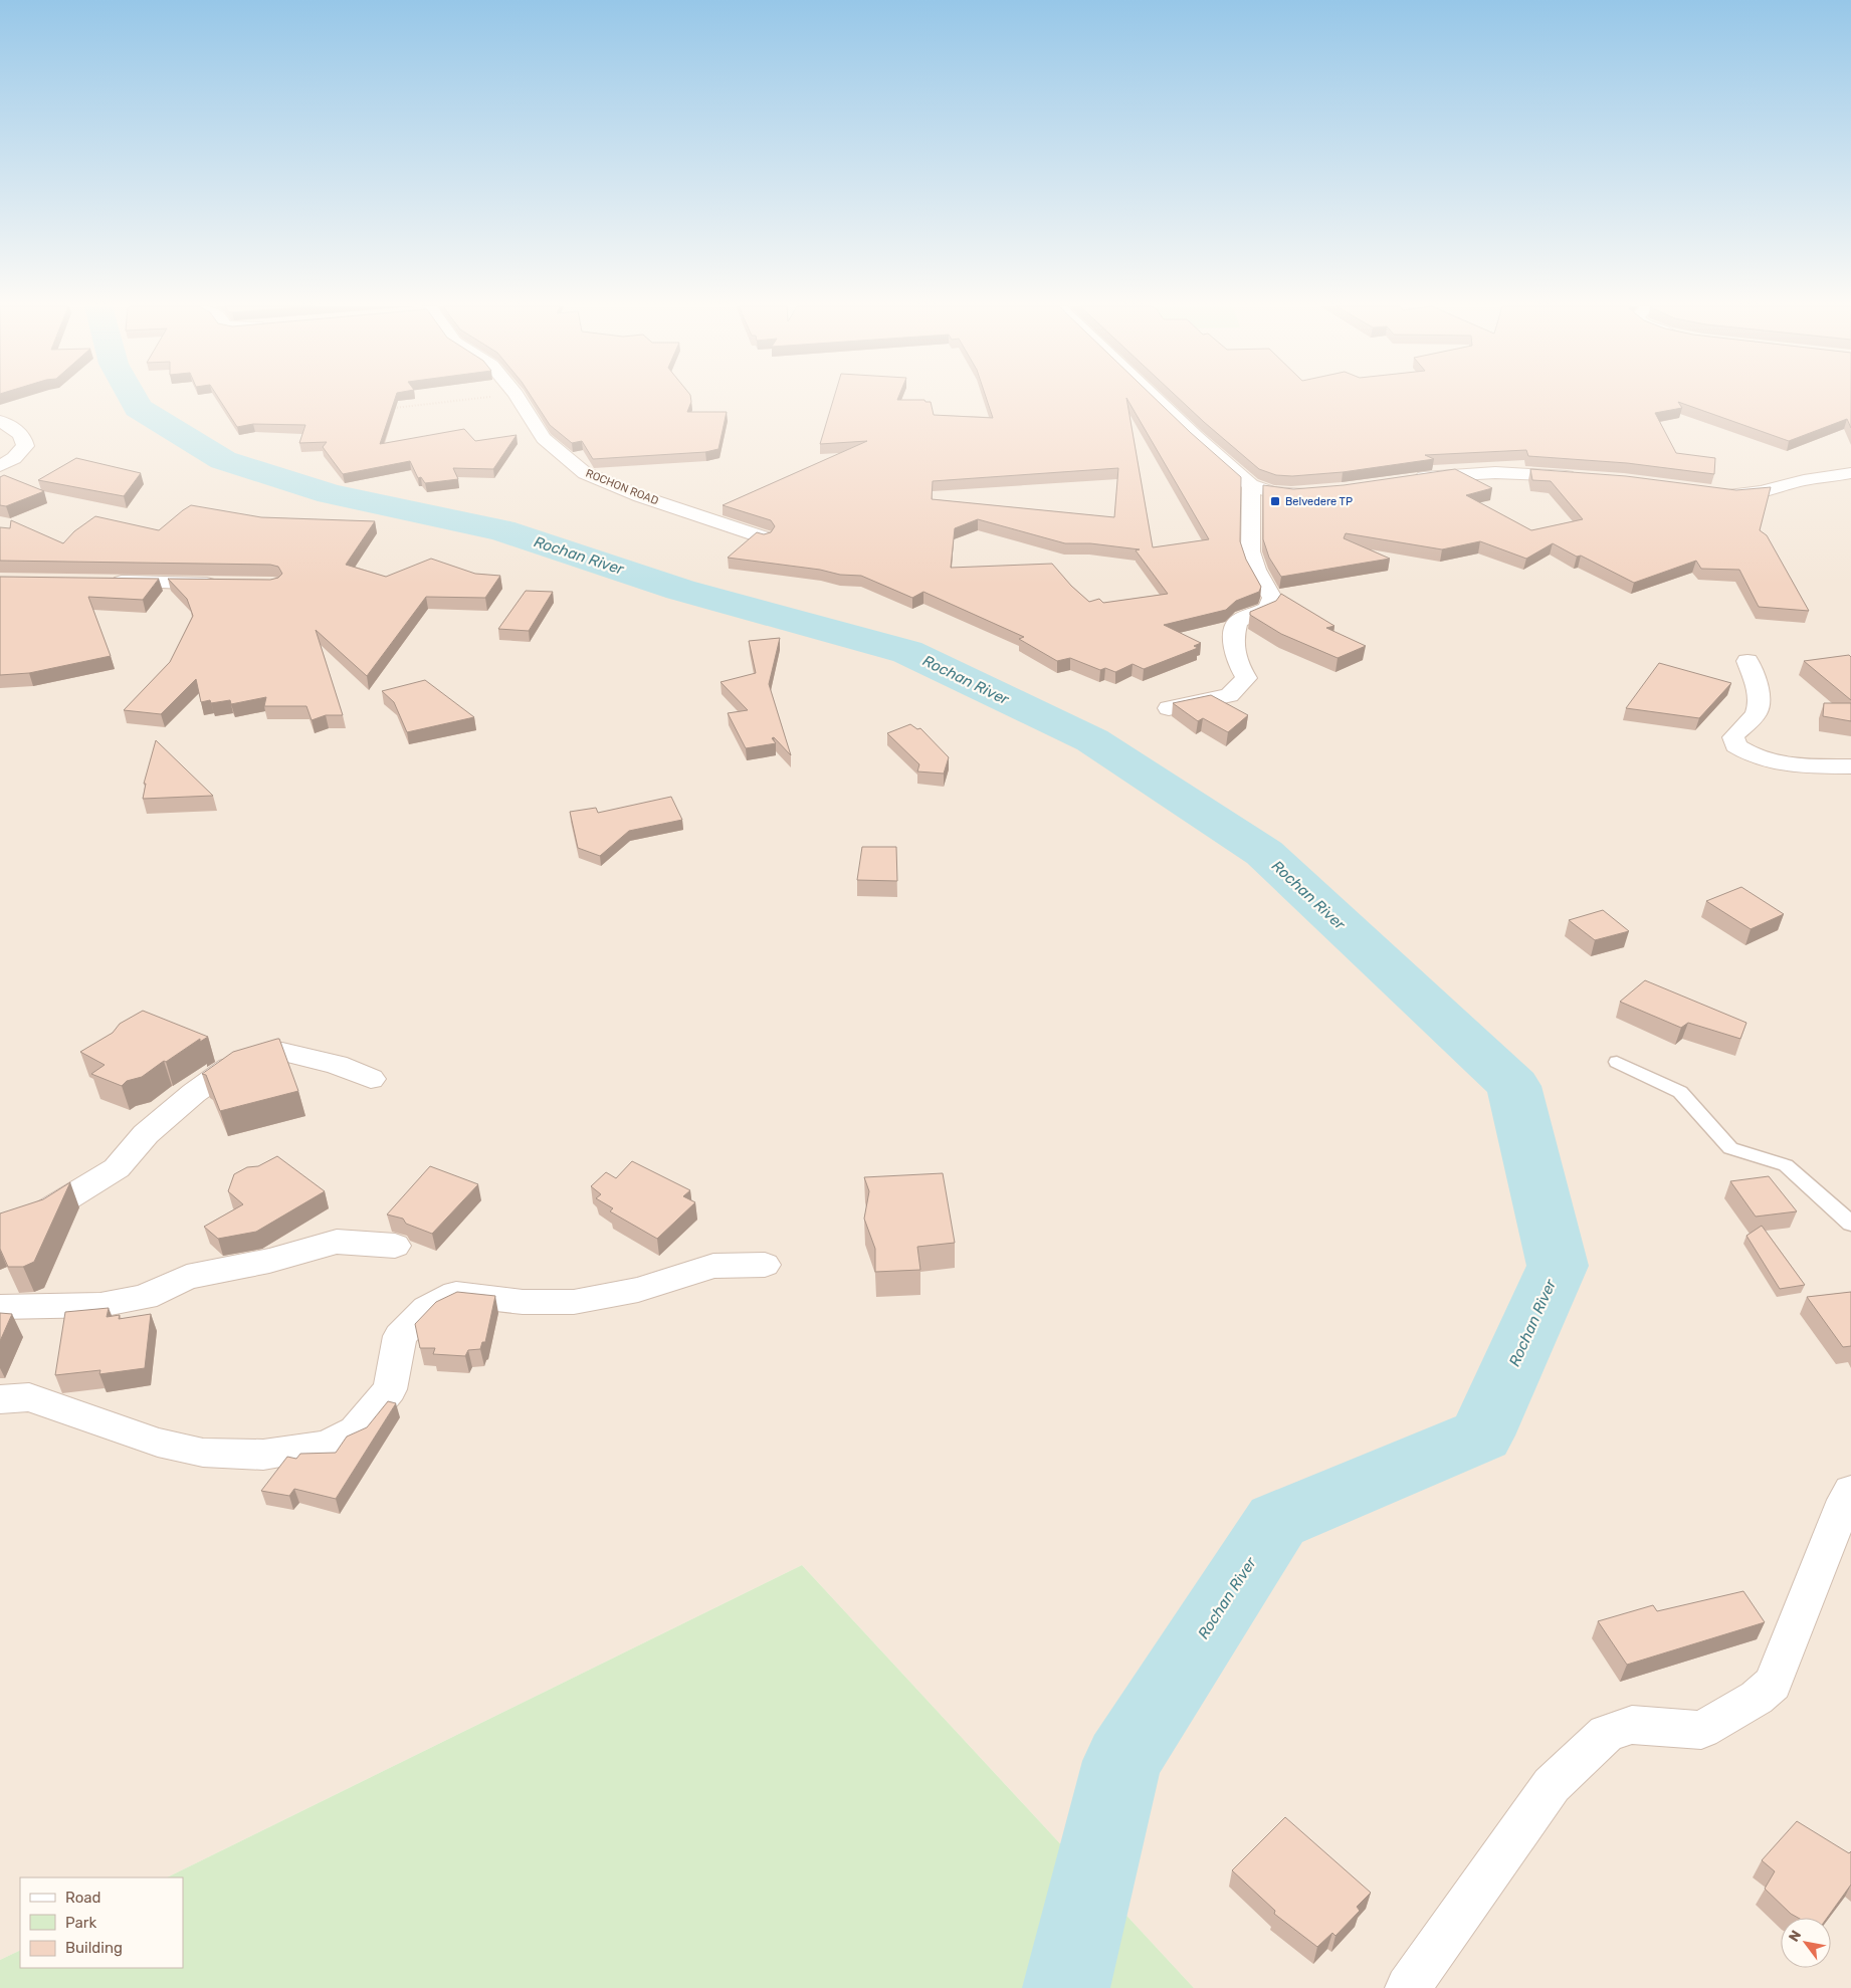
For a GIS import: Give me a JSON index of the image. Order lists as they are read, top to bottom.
{
  "streets": {
    "street": ["ROCHON ROAD"]
  },
  "water": ["Rochan River"],
  "places": {
    "transit": ["Belvedere TP"]
  },
  "legend": ["Road", "Park", "Building"],
  "north": "top left"
}
